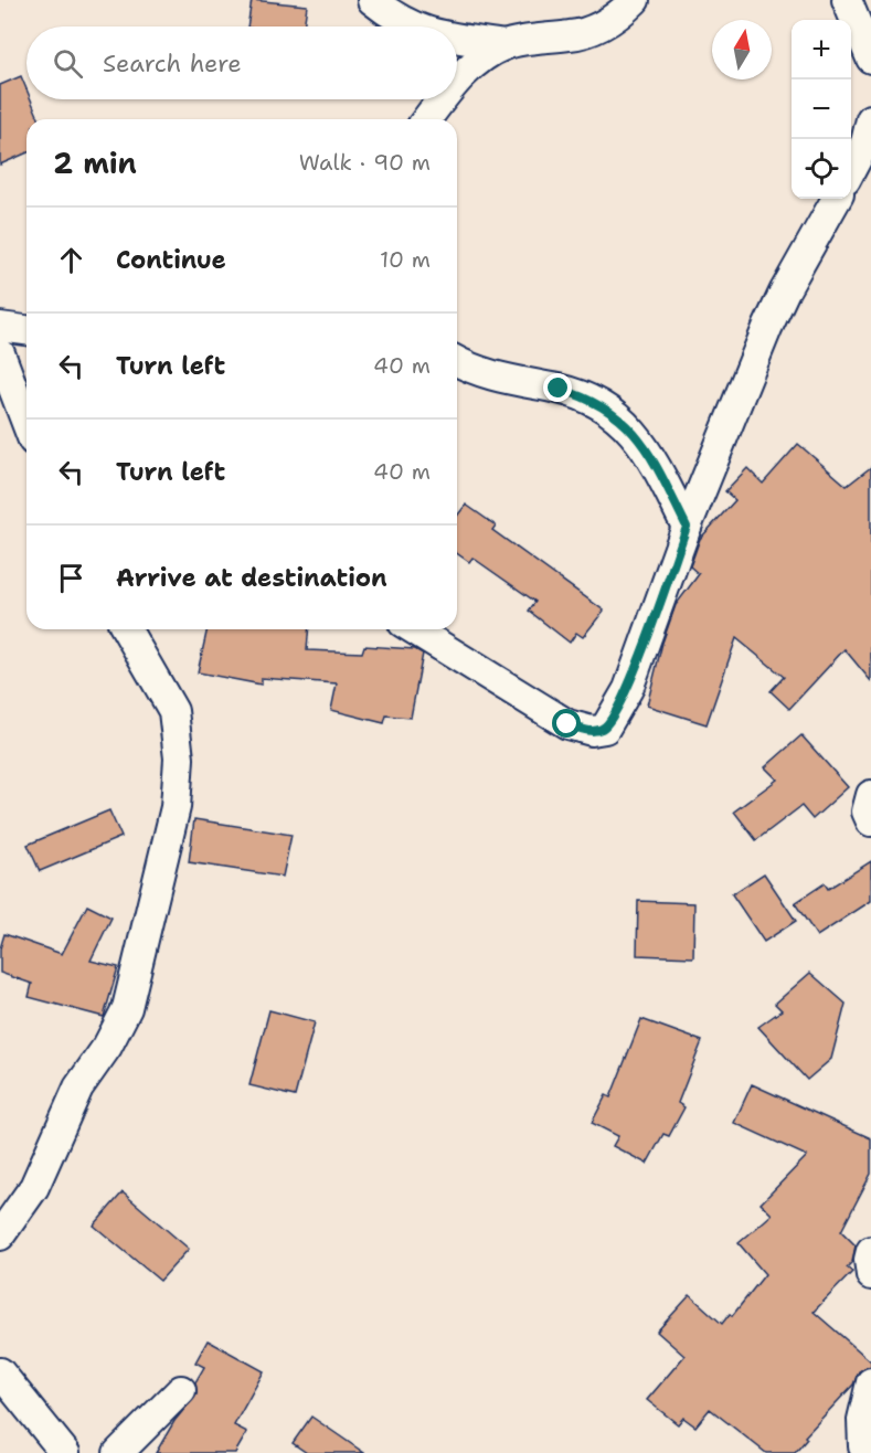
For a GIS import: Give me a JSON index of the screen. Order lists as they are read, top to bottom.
{
  "north": "top",
  "page": {
    "map_buttons": ["+", "−"],
    "search": "Search here",
    "heading": ["2 min", "Walk · 90 m"],
    "list": [
      ["Continue", "10 m"],
      ["Turn left", "40 m"],
      ["Turn left", "40 m"],
      "Arrive at destination"
    ]
  }
}
